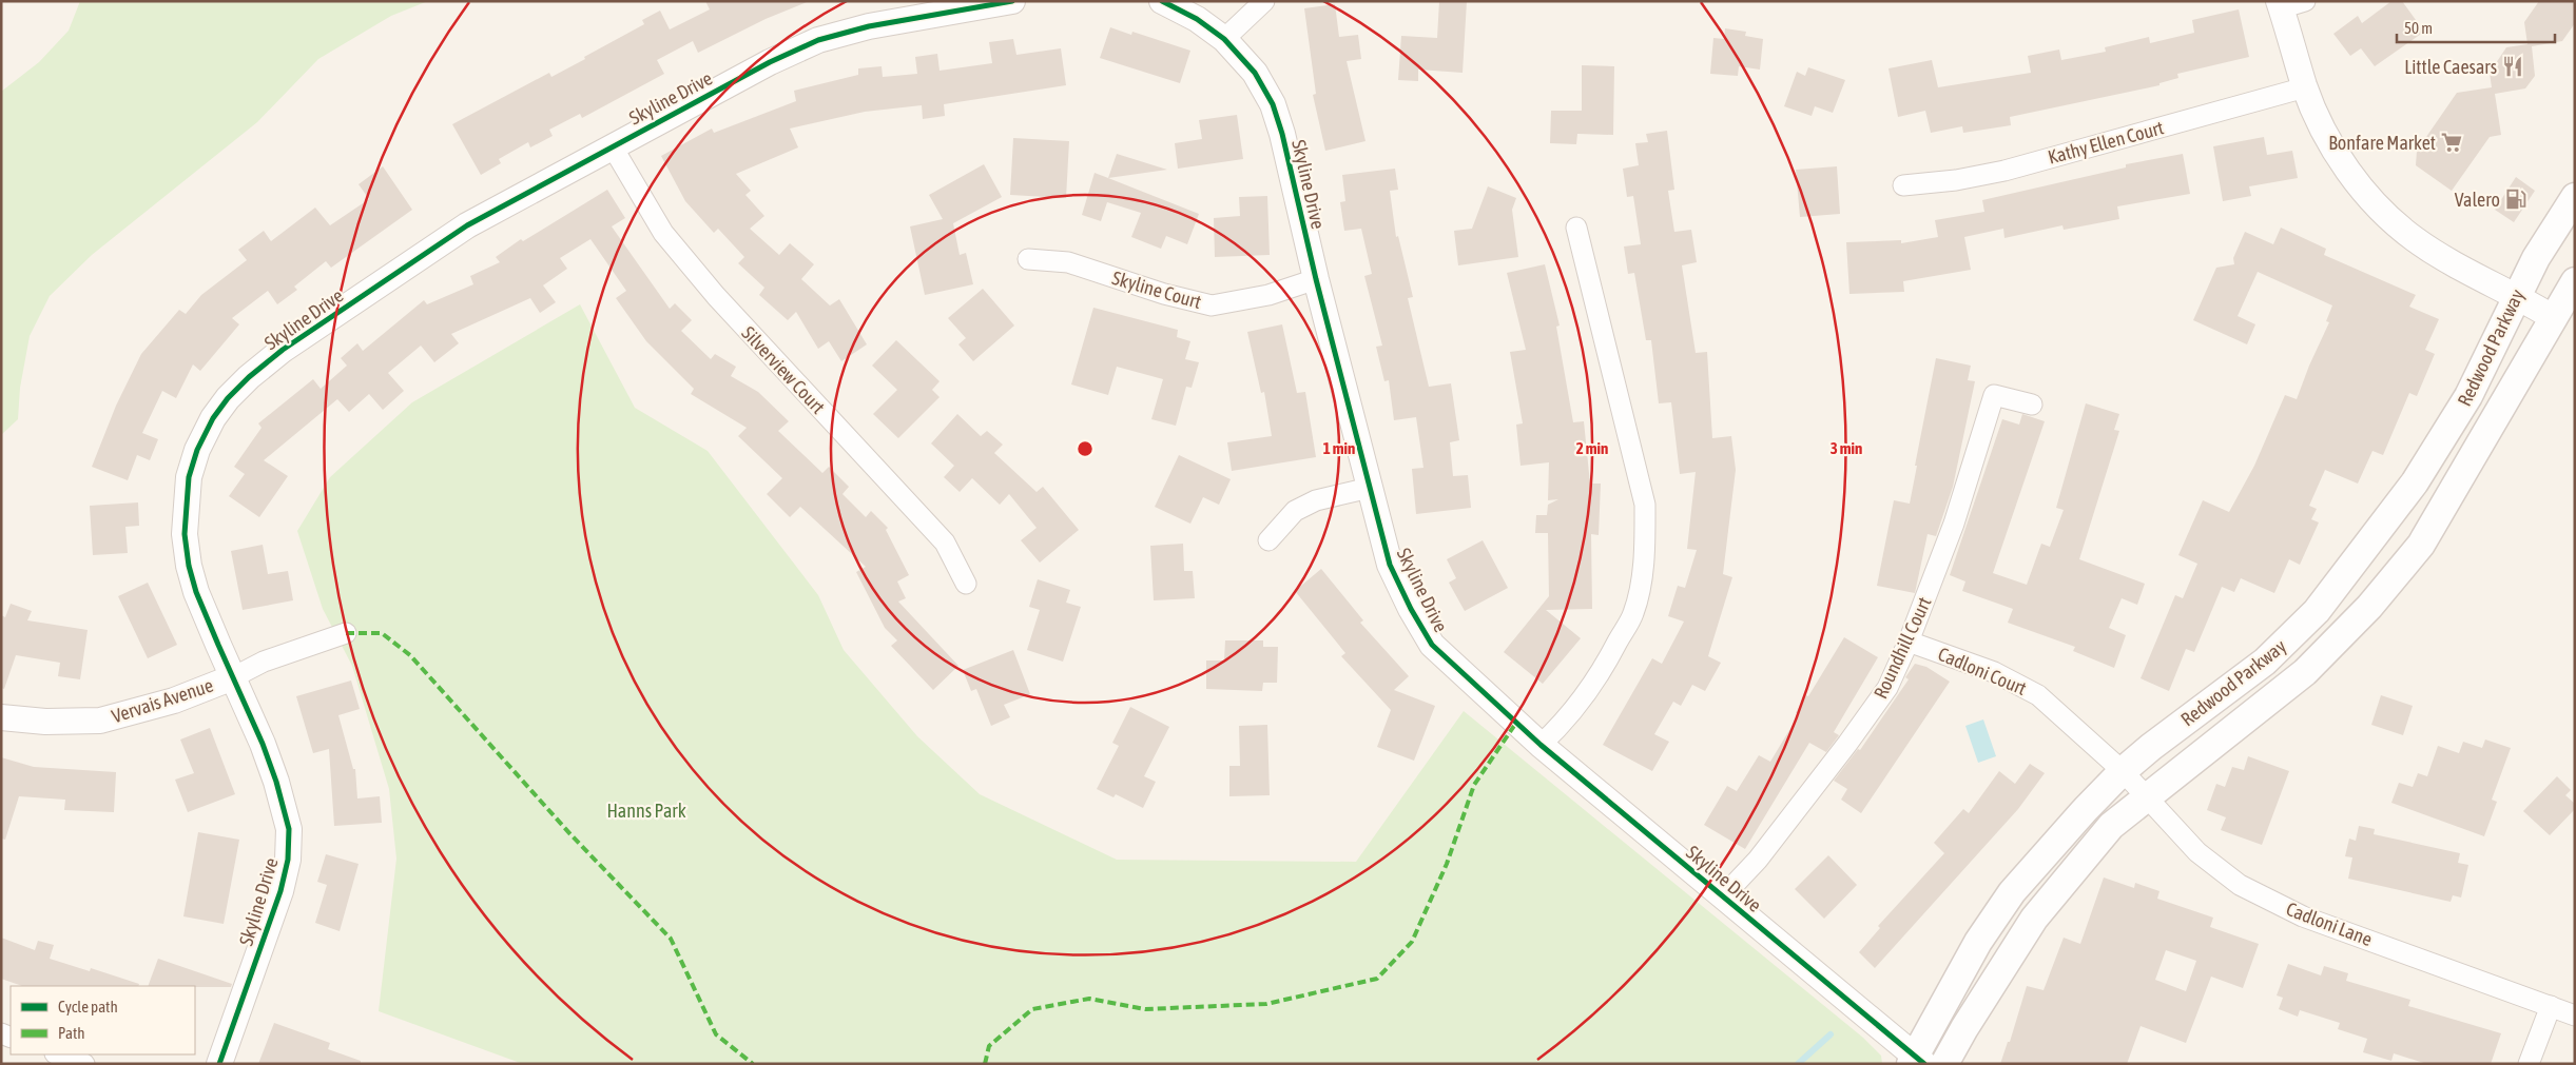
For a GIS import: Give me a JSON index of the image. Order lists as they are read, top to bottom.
{
  "streets": {
    "main road": ["Redwood Parkway"],
    "street": [
      "Skyline Drive",
      "Kathy Ellen Court",
      "Skyline Court",
      "Silverview Court",
      "Roundhill Court",
      "Cadloni Court",
      "Vervais Avenue",
      "Cadloni Lane"
    ]
  },
  "crossings": [
    ["Skyline Drive", "Skyline Court"],
    ["Skyline Drive", "Redwood Parkway"],
    ["Skyline Drive", "Silverview Court"],
    ["Skyline Drive", "Roundhill Court"],
    ["Skyline Drive", "Vervais Avenue"],
    ["Redwood Parkway", "Cadloni Court"],
    ["Redwood Parkway", "Cadloni Lane"],
    ["Roundhill Court", "Cadloni Court"],
    ["Cadloni Court", "Cadloni Lane"]
  ],
  "parks": ["Hanns Park"],
  "places": {
    "restaurant": ["Little Caesars"],
    "supermarket": ["Bonfare Market"],
    "fuel station": ["Valero"]
  },
  "legend": ["Cycle path", "Path"],
  "scale_bar": "50 m",
  "rings": ["1 min", "2 min", "3 min"]
}
